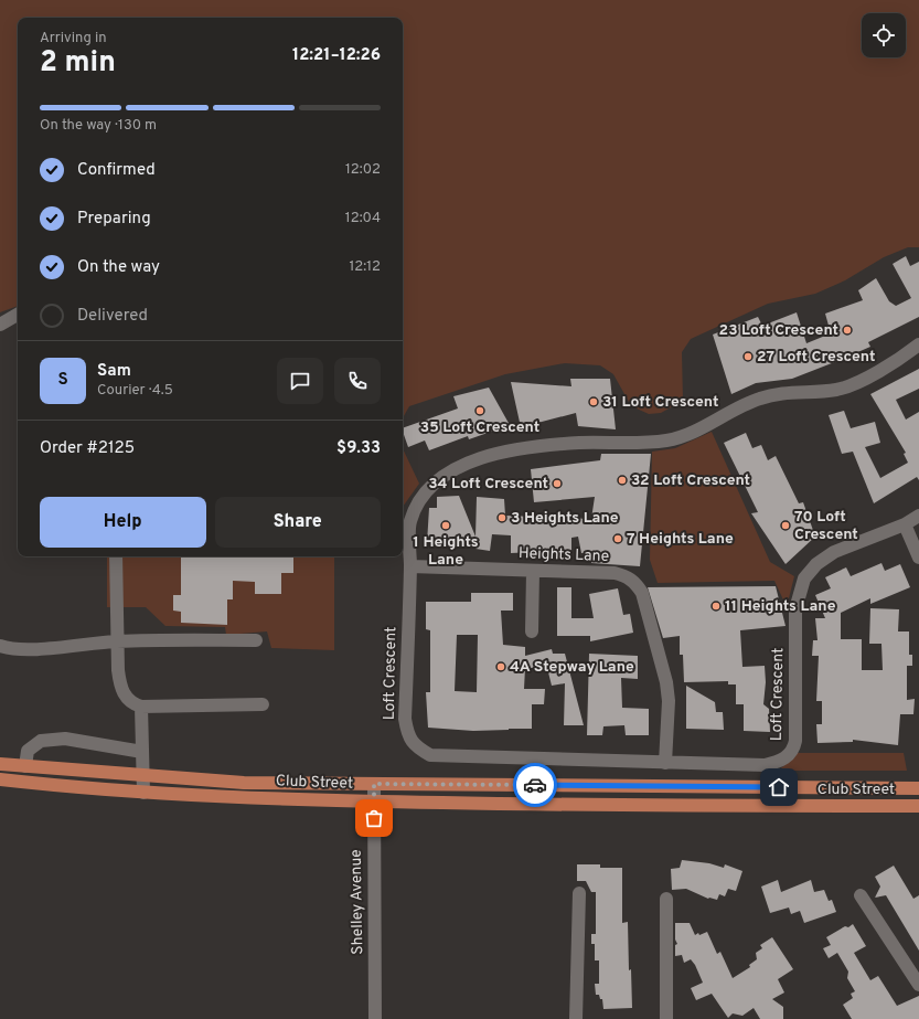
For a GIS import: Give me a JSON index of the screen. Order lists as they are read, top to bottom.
{
  "streets": {
    "main road": ["Club Street"],
    "street": ["Heights Lane", "Loft Crescent", "Shelley Avenue"]
  },
  "crossings": [
    ["Heights Lane", "Loft Crescent"],
    ["Club Street", "Shelley Avenue"]
  ],
  "places": [
    "23 Loft Crescent",
    "27 Loft Crescent",
    "31 Loft Crescent",
    "35 Loft Crescent",
    "32 Loft Crescent",
    "34 Loft Crescent",
    "3 Heights Lane",
    "1 Heights Lane",
    "70 Loft Crescent",
    "7 Heights Lane",
    "11 Heights Lane",
    "4A Stepway Lane"
  ],
  "page": {
    "heading": ["2 min", "Arriving in", "12:21–12:26"],
    "panel": [
      "Sam",
      "Courier · 4.5",
      "Order #2125",
      "$9.33"
    ],
    "bar": "On the way · 130 m",
    "list": [
      ["Confirmed", "12:02"],
      ["Preparing", "12:04"],
      ["On the way", "12:12"],
      "Delivered"
    ],
    "round": "S",
    "buttons": ["Help", "Share"]
  }
}
